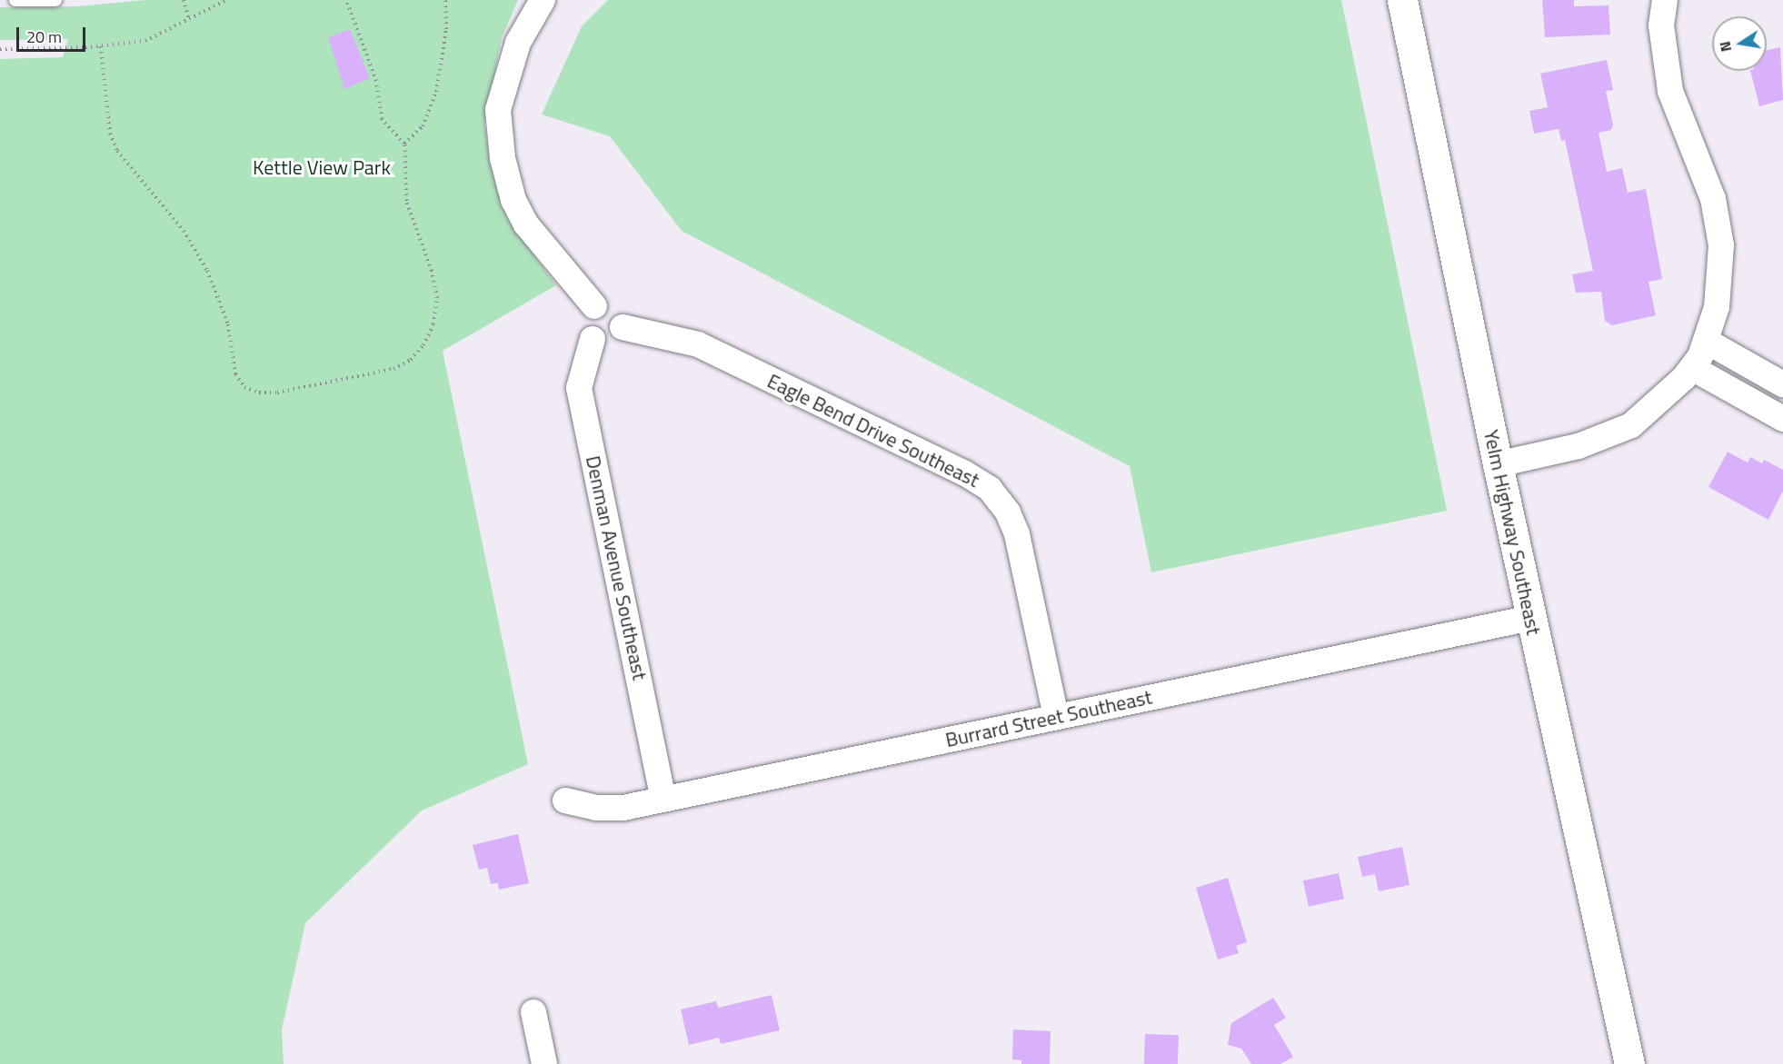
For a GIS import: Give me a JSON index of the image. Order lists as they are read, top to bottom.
{
  "streets": {
    "main road": ["Yelm Highway Southeast"],
    "street": ["Eagle Bend Drive Southeast", "Denman Avenue Southeast", "Burrard Street Southeast"]
  },
  "crossings": [
    ["Eagle Bend Drive Southeast", "Denman Avenue Southeast"],
    ["Eagle Bend Drive Southeast", "Burrard Street Southeast"],
    ["Yelm Highway Southeast", "Burrard Street Southeast"],
    ["Denman Avenue Southeast", "Burrard Street Southeast"]
  ],
  "parks": ["Kettle View Park"],
  "scale_bar": "20 m",
  "north": "left"
}
